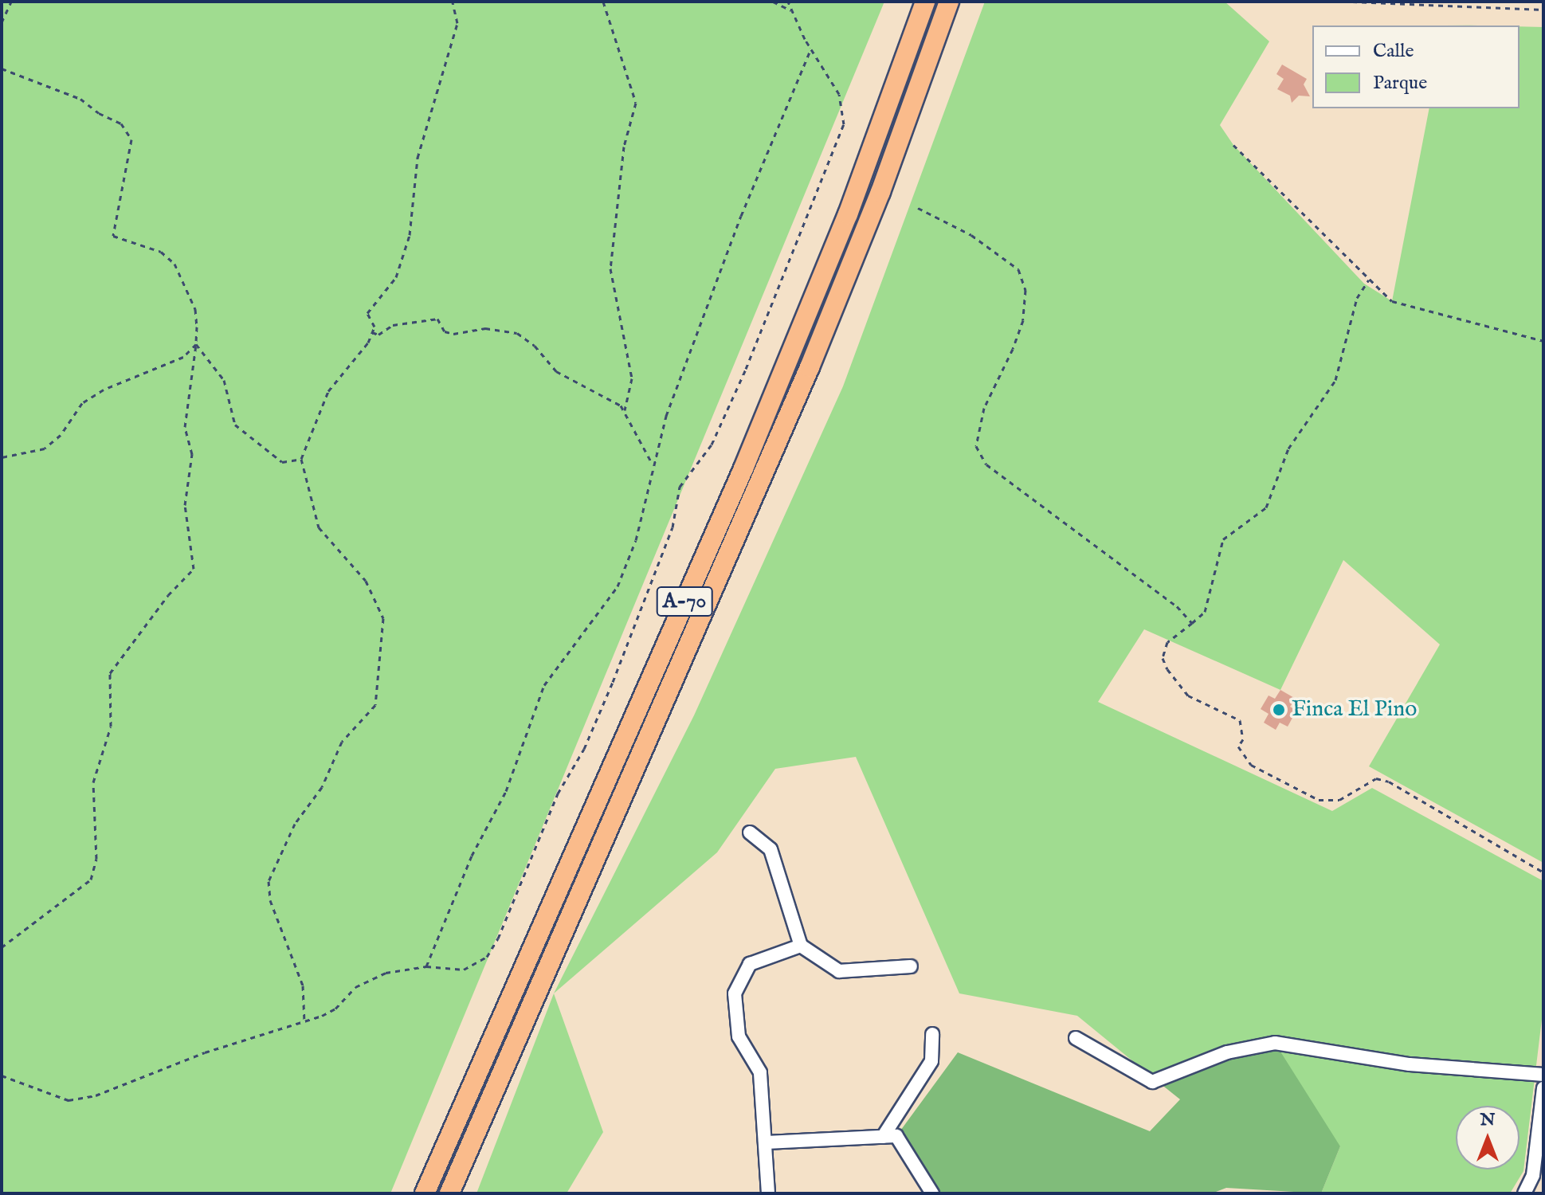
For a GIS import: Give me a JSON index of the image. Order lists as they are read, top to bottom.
{
  "streets": {
    "highway": ["A-70"]
  },
  "places": ["Finca El Pino"],
  "legend": ["Calle", "Parque"],
  "north": "top"
}
